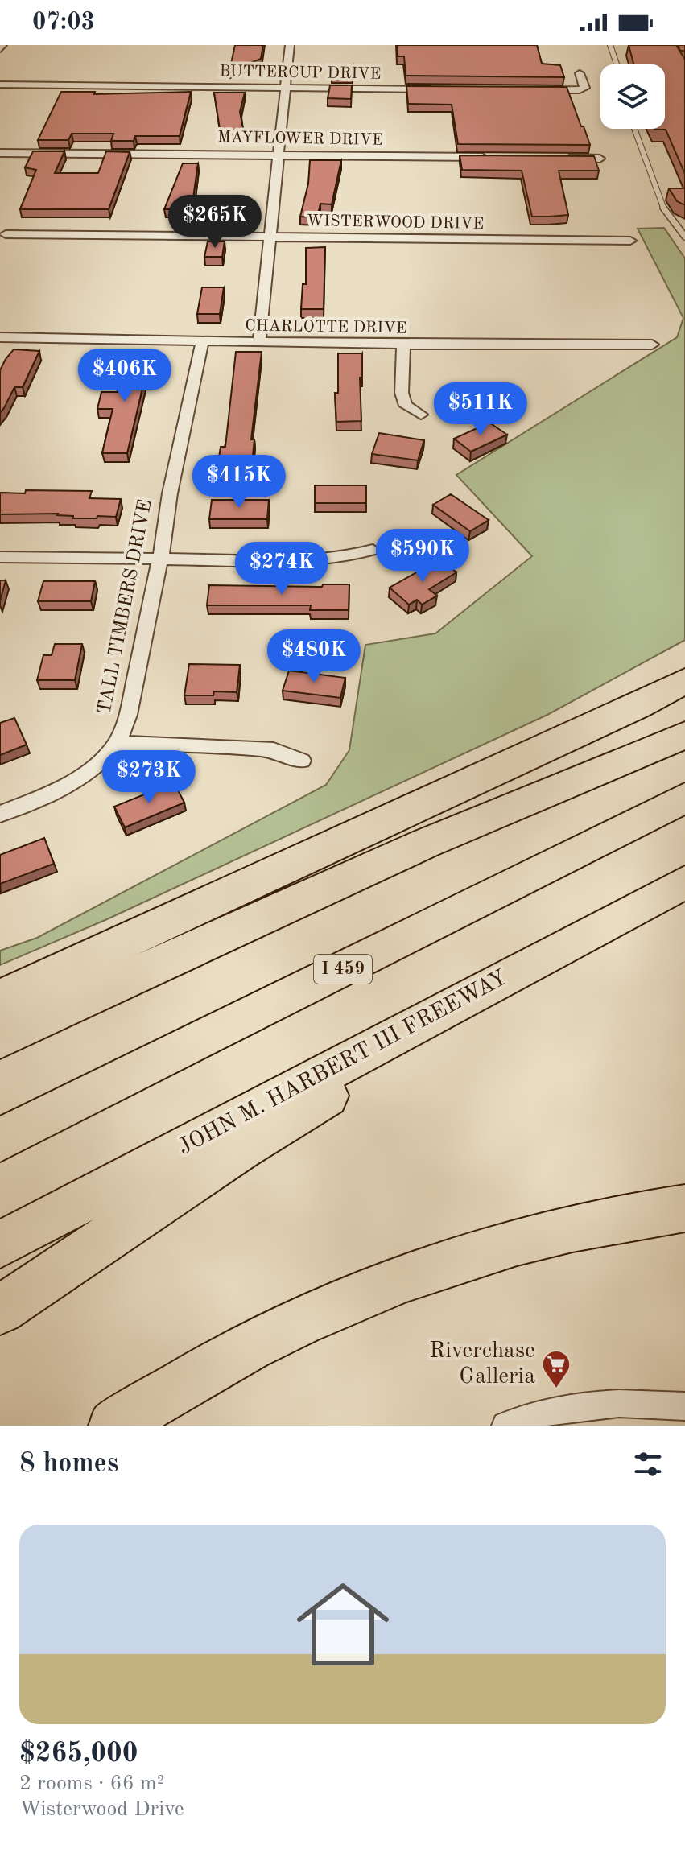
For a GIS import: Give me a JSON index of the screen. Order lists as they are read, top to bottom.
{
  "streets": {
    "highway": ["I 459", "JOHN M. HARBERT III FREEWAY"],
    "street": [
      "BUTTERCUP DRIVE",
      "MAYFLOWER DRIVE",
      "WISTERWOOD DRIVE",
      "CHARLOTTE DRIVE",
      "TALL TIMBERS DRIVE"
    ]
  },
  "crossings": [
    ["CHARLOTTE DRIVE", "TALL TIMBERS DRIVE"]
  ],
  "places": {
    "supermarket": ["Riverchase Galleria"]
  },
  "page": {
    "status": "07:03",
    "price": [
      "$265K",
      "$406K",
      "$511K",
      "$415K",
      "$590K",
      "$274K",
      "$480K",
      "$273K"
    ],
    "heading": "8 homes",
    "list": [
      {
        "name": "$265,000",
        "note": "2 rooms · 66 m² · Wisterwood Drive"
      }
    ]
  }
}
